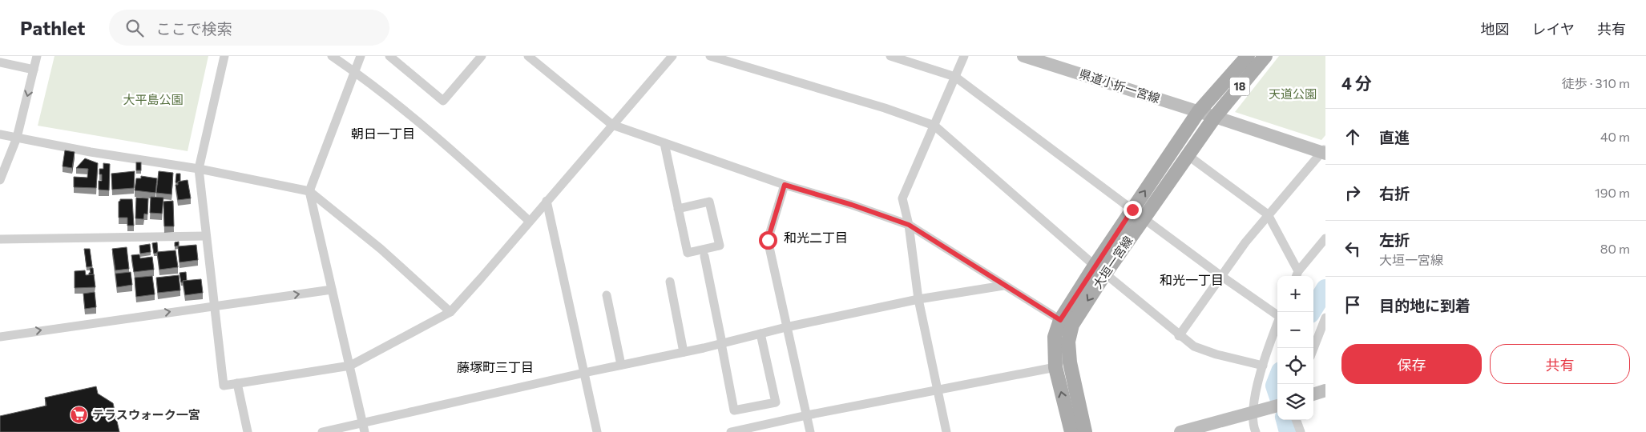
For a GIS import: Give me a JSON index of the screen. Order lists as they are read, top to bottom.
{
  "streets": {
    "main road": ["18", "大垣一宮線"],
    "street": ["県道小折一宮線"]
  },
  "crossings": [
    ["県道小折一宮線", "大垣一宮線"]
  ],
  "districts": [
    "朝日一丁目",
    "和光二丁目",
    "和光一丁目",
    "藤塚町三丁目"
  ],
  "parks": ["天道公園", "大平島公園"],
  "places": {
    "supermarket": ["テラスウォーク一宮"]
  },
  "page": {
    "header": "Pathlet",
    "search": "ここで検索",
    "nav": ["地図", "レイヤ", "共有"],
    "heading": ["4 分", "徒歩 · 310 m"],
    "list": [
      ["直進", "40 m"],
      ["右折", "190 m"],
      ["左折", "大垣一宮線", "80 m"],
      "目的地に到着"
    ],
    "map_buttons": ["+", "−"],
    "buttons": ["保存", "共有"]
  }
}
